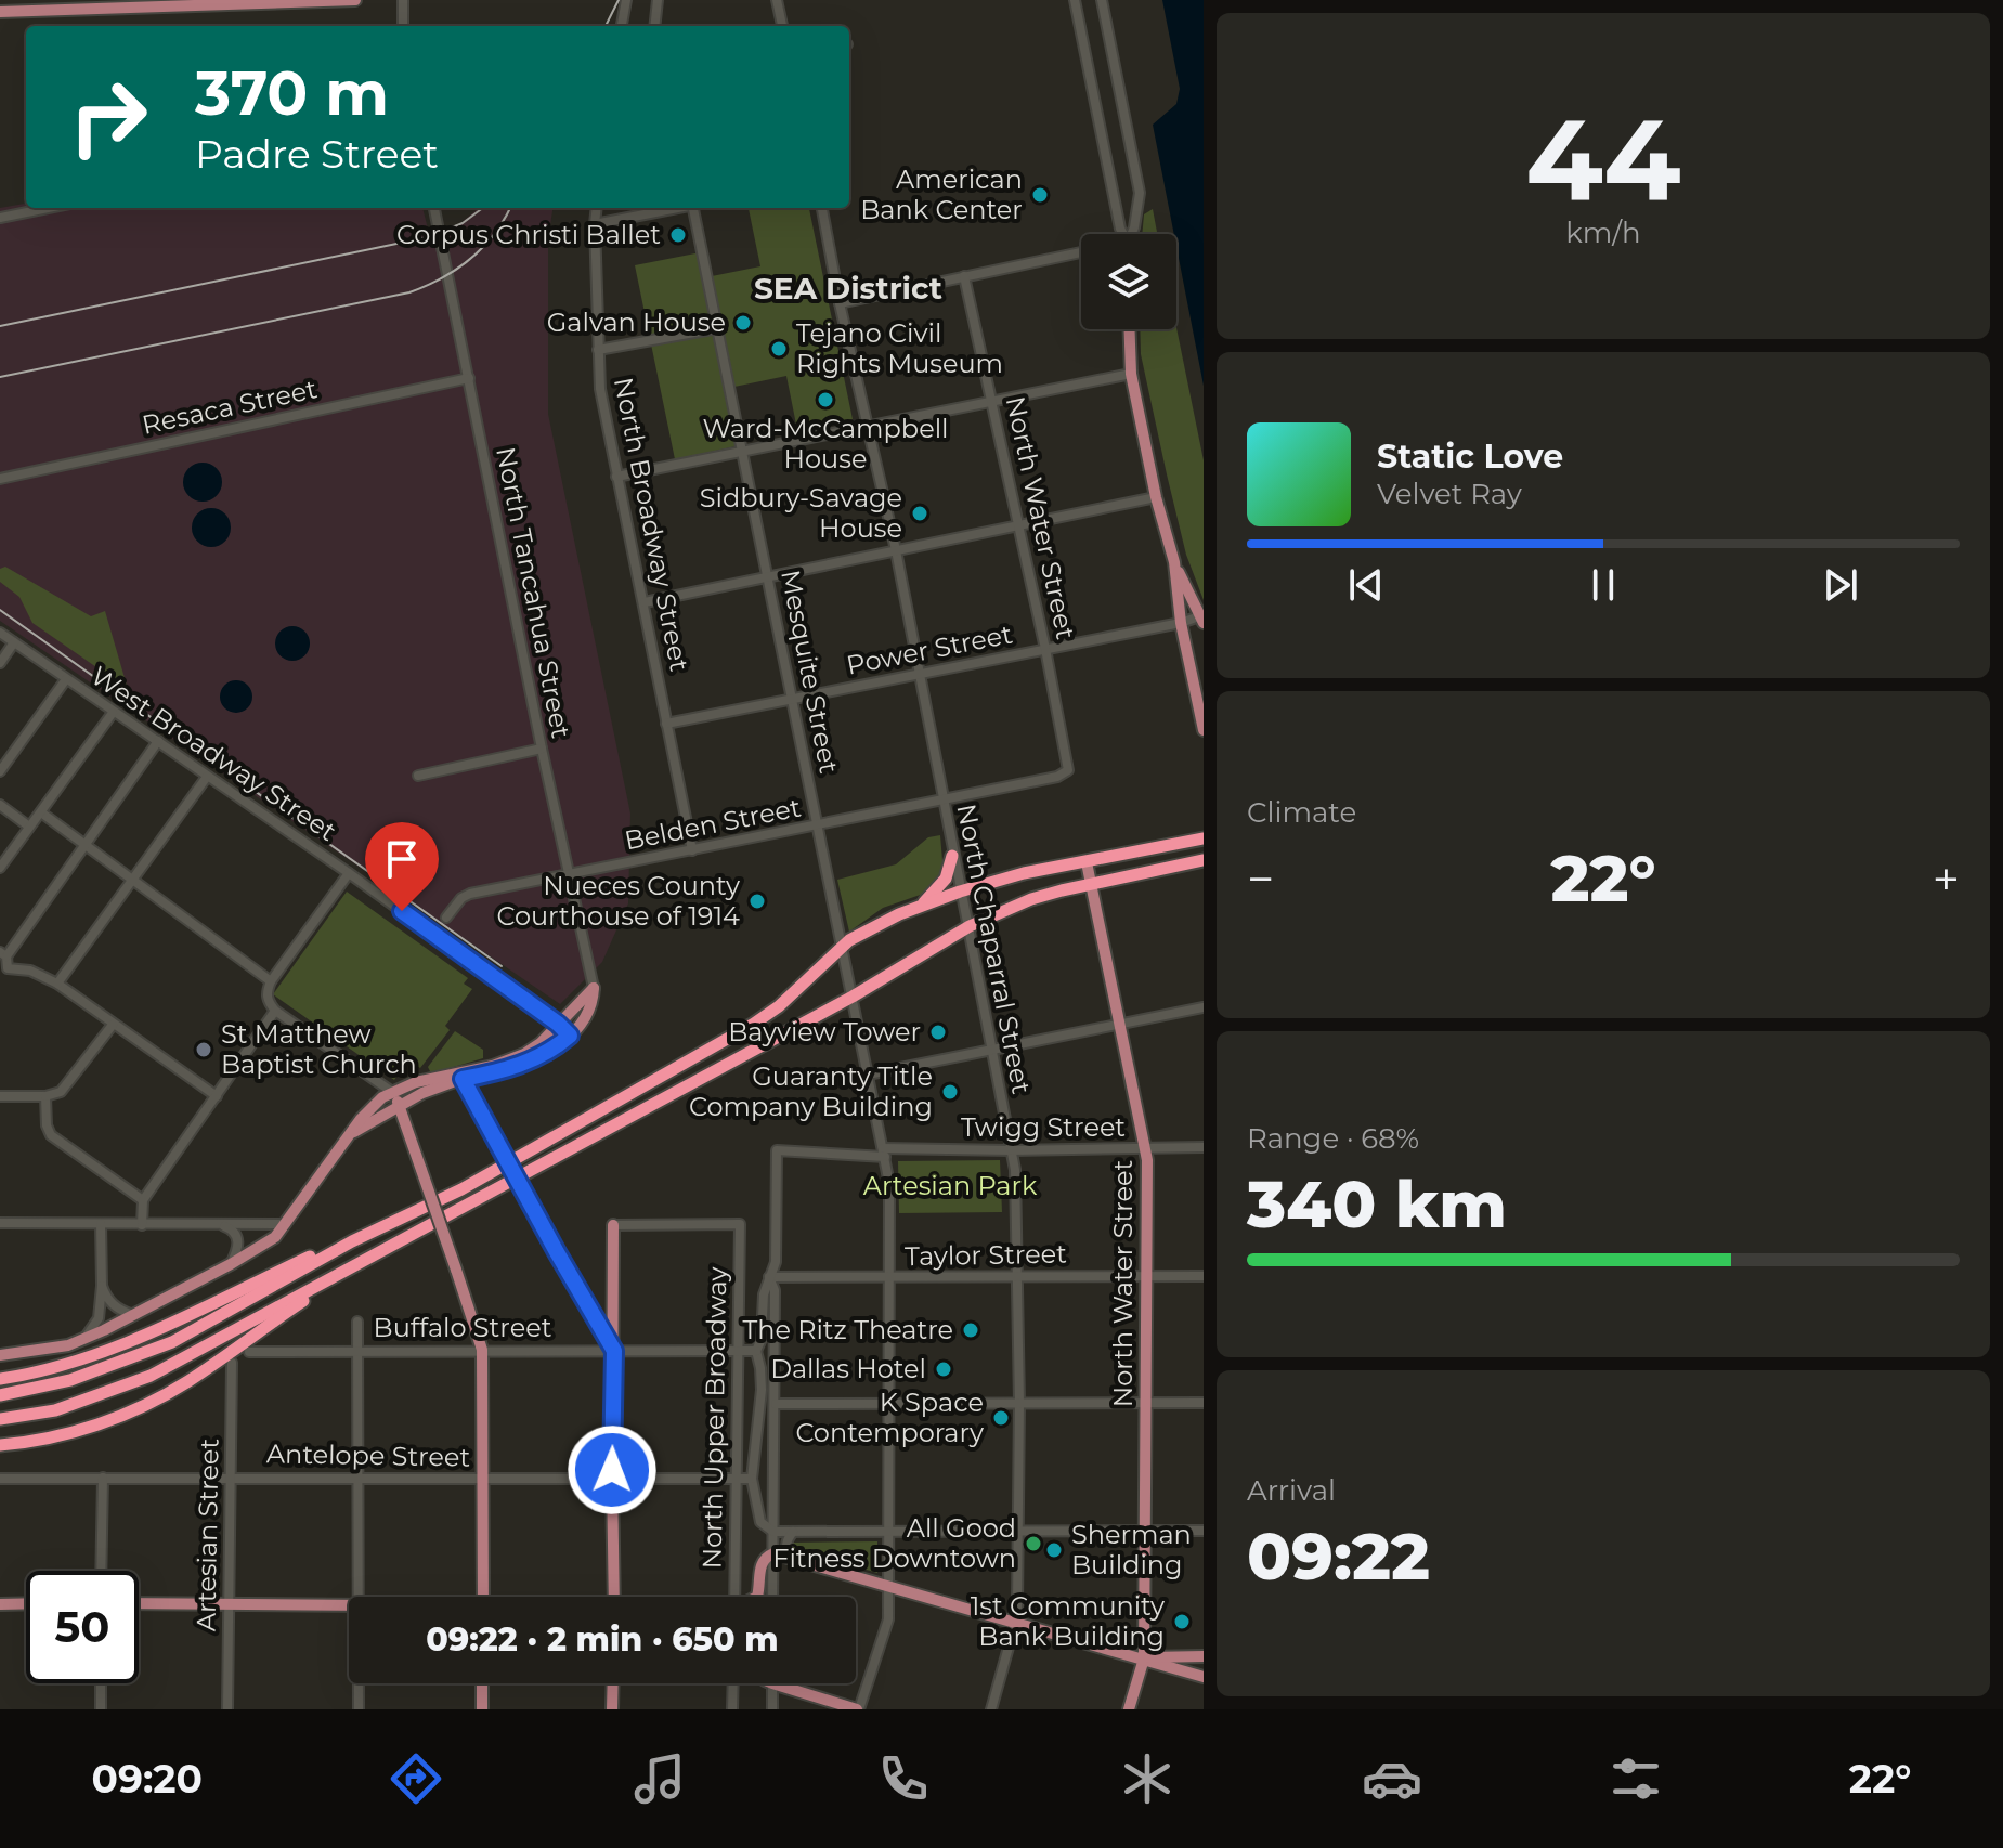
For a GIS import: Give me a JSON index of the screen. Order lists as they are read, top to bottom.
{
  "streets": {
    "main road": ["North Water Street"],
    "street": [
      "Resaca Street",
      "North Broadway Street",
      "North Tancahua Street",
      "Power Street",
      "Mesquite Street",
      "West Broadway Street",
      "Belden Street",
      "North Chaparral Street",
      "Twigg Street",
      "Taylor Street",
      "Buffalo Street",
      "North Upper Broadway",
      "Antelope Street",
      "Artesian Street"
    ]
  },
  "crossings": [
    ["Resaca Street", "North Tancahua Street"],
    ["North Water Street", "Power Street"],
    ["North Water Street", "Belden Street"],
    ["North Water Street", "Twigg Street"],
    ["North Water Street", "Taylor Street"],
    ["North Broadway Street", "Power Street"],
    ["North Broadway Street", "Belden Street"],
    ["North Tancahua Street", "Belden Street"],
    ["Power Street", "Mesquite Street"],
    ["Power Street", "North Chaparral Street"],
    ["Mesquite Street", "Belden Street"],
    ["Mesquite Street", "Twigg Street"],
    ["Mesquite Street", "Taylor Street"],
    ["Belden Street", "North Chaparral Street"],
    ["North Chaparral Street", "Twigg Street"],
    ["North Chaparral Street", "Taylor Street"],
    ["Twigg Street", "Taylor Street"],
    ["Buffalo Street", "North Upper Broadway"],
    ["North Upper Broadway", "Antelope Street"],
    ["Antelope Street", "Artesian Street"]
  ],
  "districts": ["SEA District"],
  "parks": ["Artesian Park"],
  "places": [
    "American Bank Center",
    "Corpus Christi Ballet",
    "Galvan House",
    "Tejano Civil Rights Museum",
    "Ward-McCampbell House",
    "Sidbury-Savage House",
    "Nueces County Courthouse of 1914",
    "Bayview Tower",
    "St Matthew Baptist Church",
    "Guaranty Title Company Building",
    "The Ritz Theatre",
    "Dallas Hotel",
    "K Space Contemporary",
    "All Good Fitness Downtown",
    "Sherman Building",
    "1st Community Bank Building"
  ],
  "page": {
    "tile": [
      ["44", "km/h"],
      "Climate",
      ["Range · 68%", "340 km"],
      ["Arrival", "09:22"]
    ],
    "turn": ["370 m", "Padre Street"],
    "song": ["Static Love", "Velvet Ray"],
    "heat": ["−", "22°", "+"],
    "limit": "50",
    "trip": "09:22 · 2 min · 650 m",
    "tabs": ["09:20", "22°"]
  }
}
